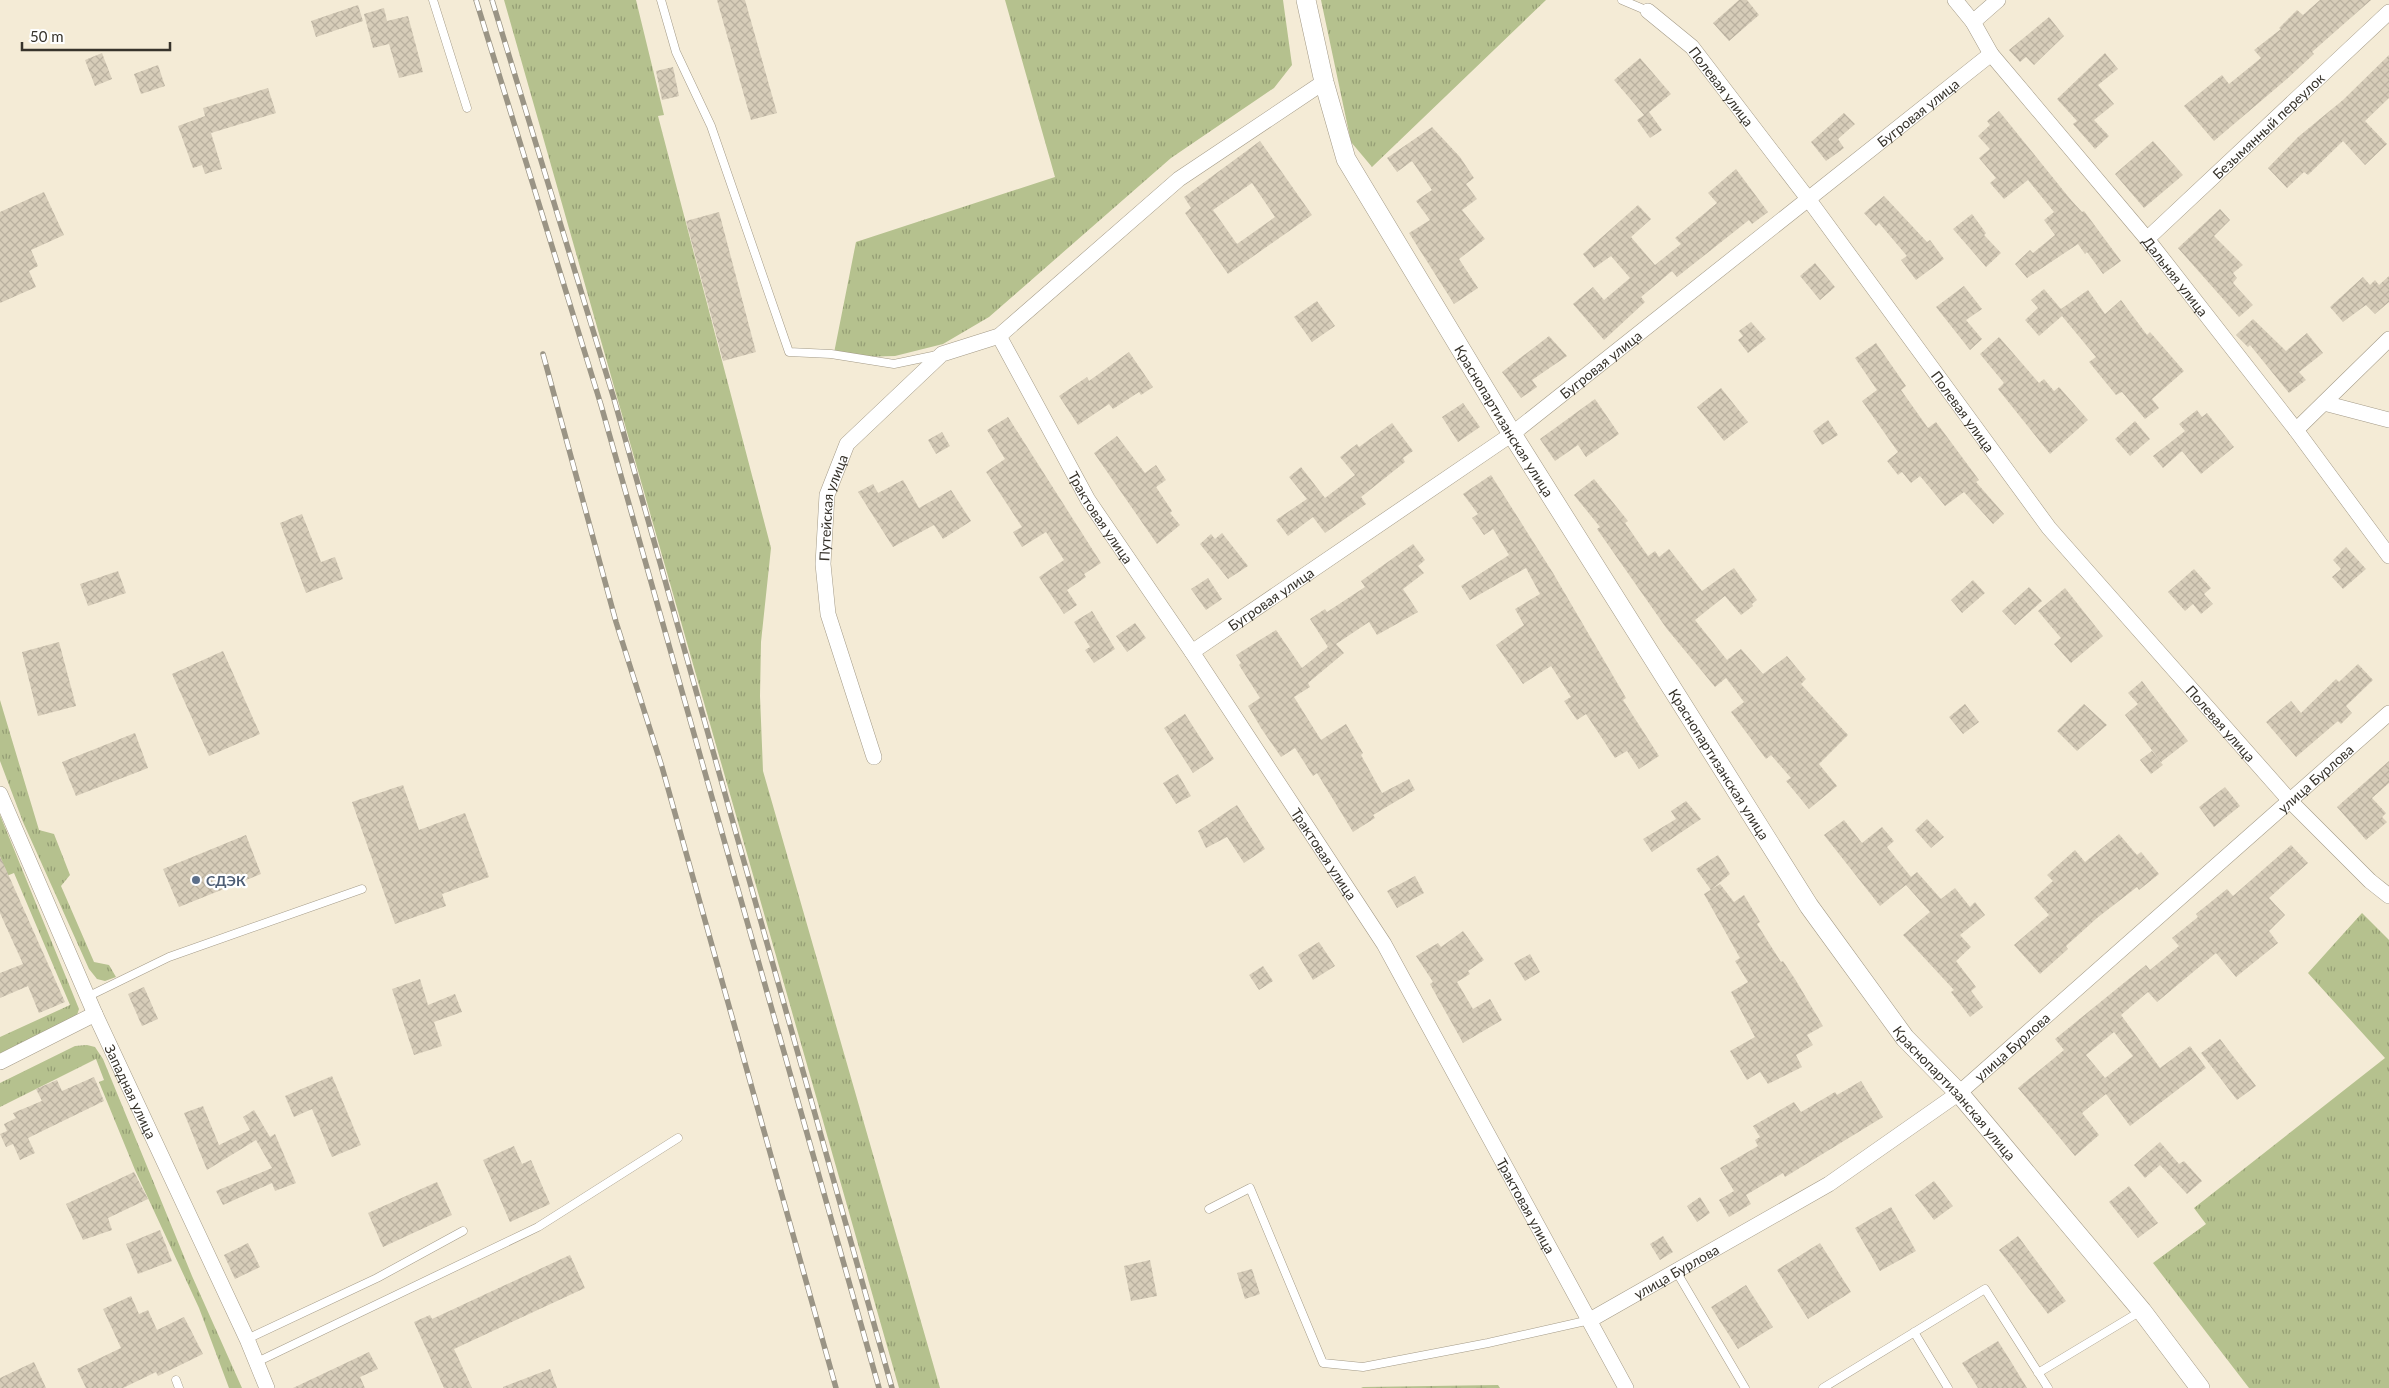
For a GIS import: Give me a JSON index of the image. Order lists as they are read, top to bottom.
{
  "streets": {
    "street": [
      "Полевая улица",
      "Бугровая улица",
      "Безымянный переулок",
      "Дальняя улица",
      "Краснопартизанская улица",
      "Путейская улица",
      "Трактовая улица",
      "улица Бурлова",
      "Западная улица"
    ]
  },
  "crossings": [
    ["Полевая улица", "Бугровая улица"],
    ["Полевая улица", "улица Бурлова"],
    ["Бугровая улица", "Дальняя улица"],
    ["Бугровая улица", "Краснопартизанская улица"],
    ["Бугровая улица", "Трактовая улица"],
    ["Безымянный переулок", "Дальняя улица"],
    ["Краснопартизанская улица", "улица Бурлова"],
    ["Путейская улица", "Трактовая улица"],
    ["Трактовая улица", "улица Бурлова"]
  ],
  "places": ["СДЭК"],
  "scale_bar": "50 m"
}
